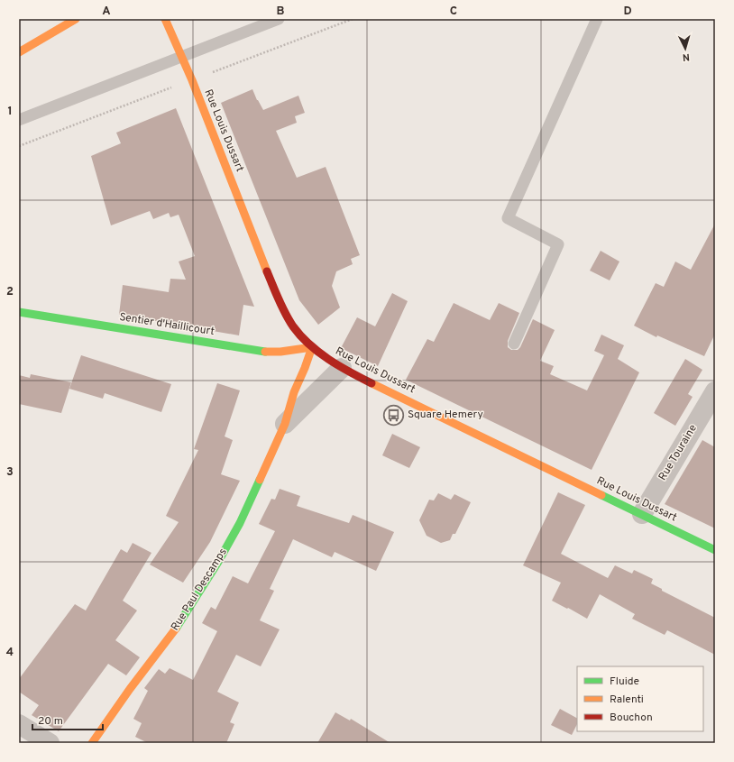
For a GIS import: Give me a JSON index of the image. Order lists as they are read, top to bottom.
{
  "streets": {
    "street": [
      "Rue Louis Dussart",
      "Sentier d'Haillicourt",
      "Rue Touraine",
      "Rue Paul Descamps"
    ]
  },
  "crossings": [
    ["Rue Louis Dussart", "Sentier d'Haillicourt"],
    ["Rue Louis Dussart", "Rue Touraine"],
    ["Rue Louis Dussart", "Rue Paul Descamps"],
    ["Sentier d'Haillicourt", "Rue Paul Descamps"]
  ],
  "places": {
    "bus stop": ["Square Hemery"]
  },
  "legend": ["Fluide", "Ralenti", "Bouchon"],
  "scale_bar": "20 m",
  "north": "bottom",
  "grid": {
    "columns": [
      "A",
      "B",
      "C",
      "D"
    ],
    "rows": [
      "1",
      "2",
      "3",
      "4"
    ]
  }
}
